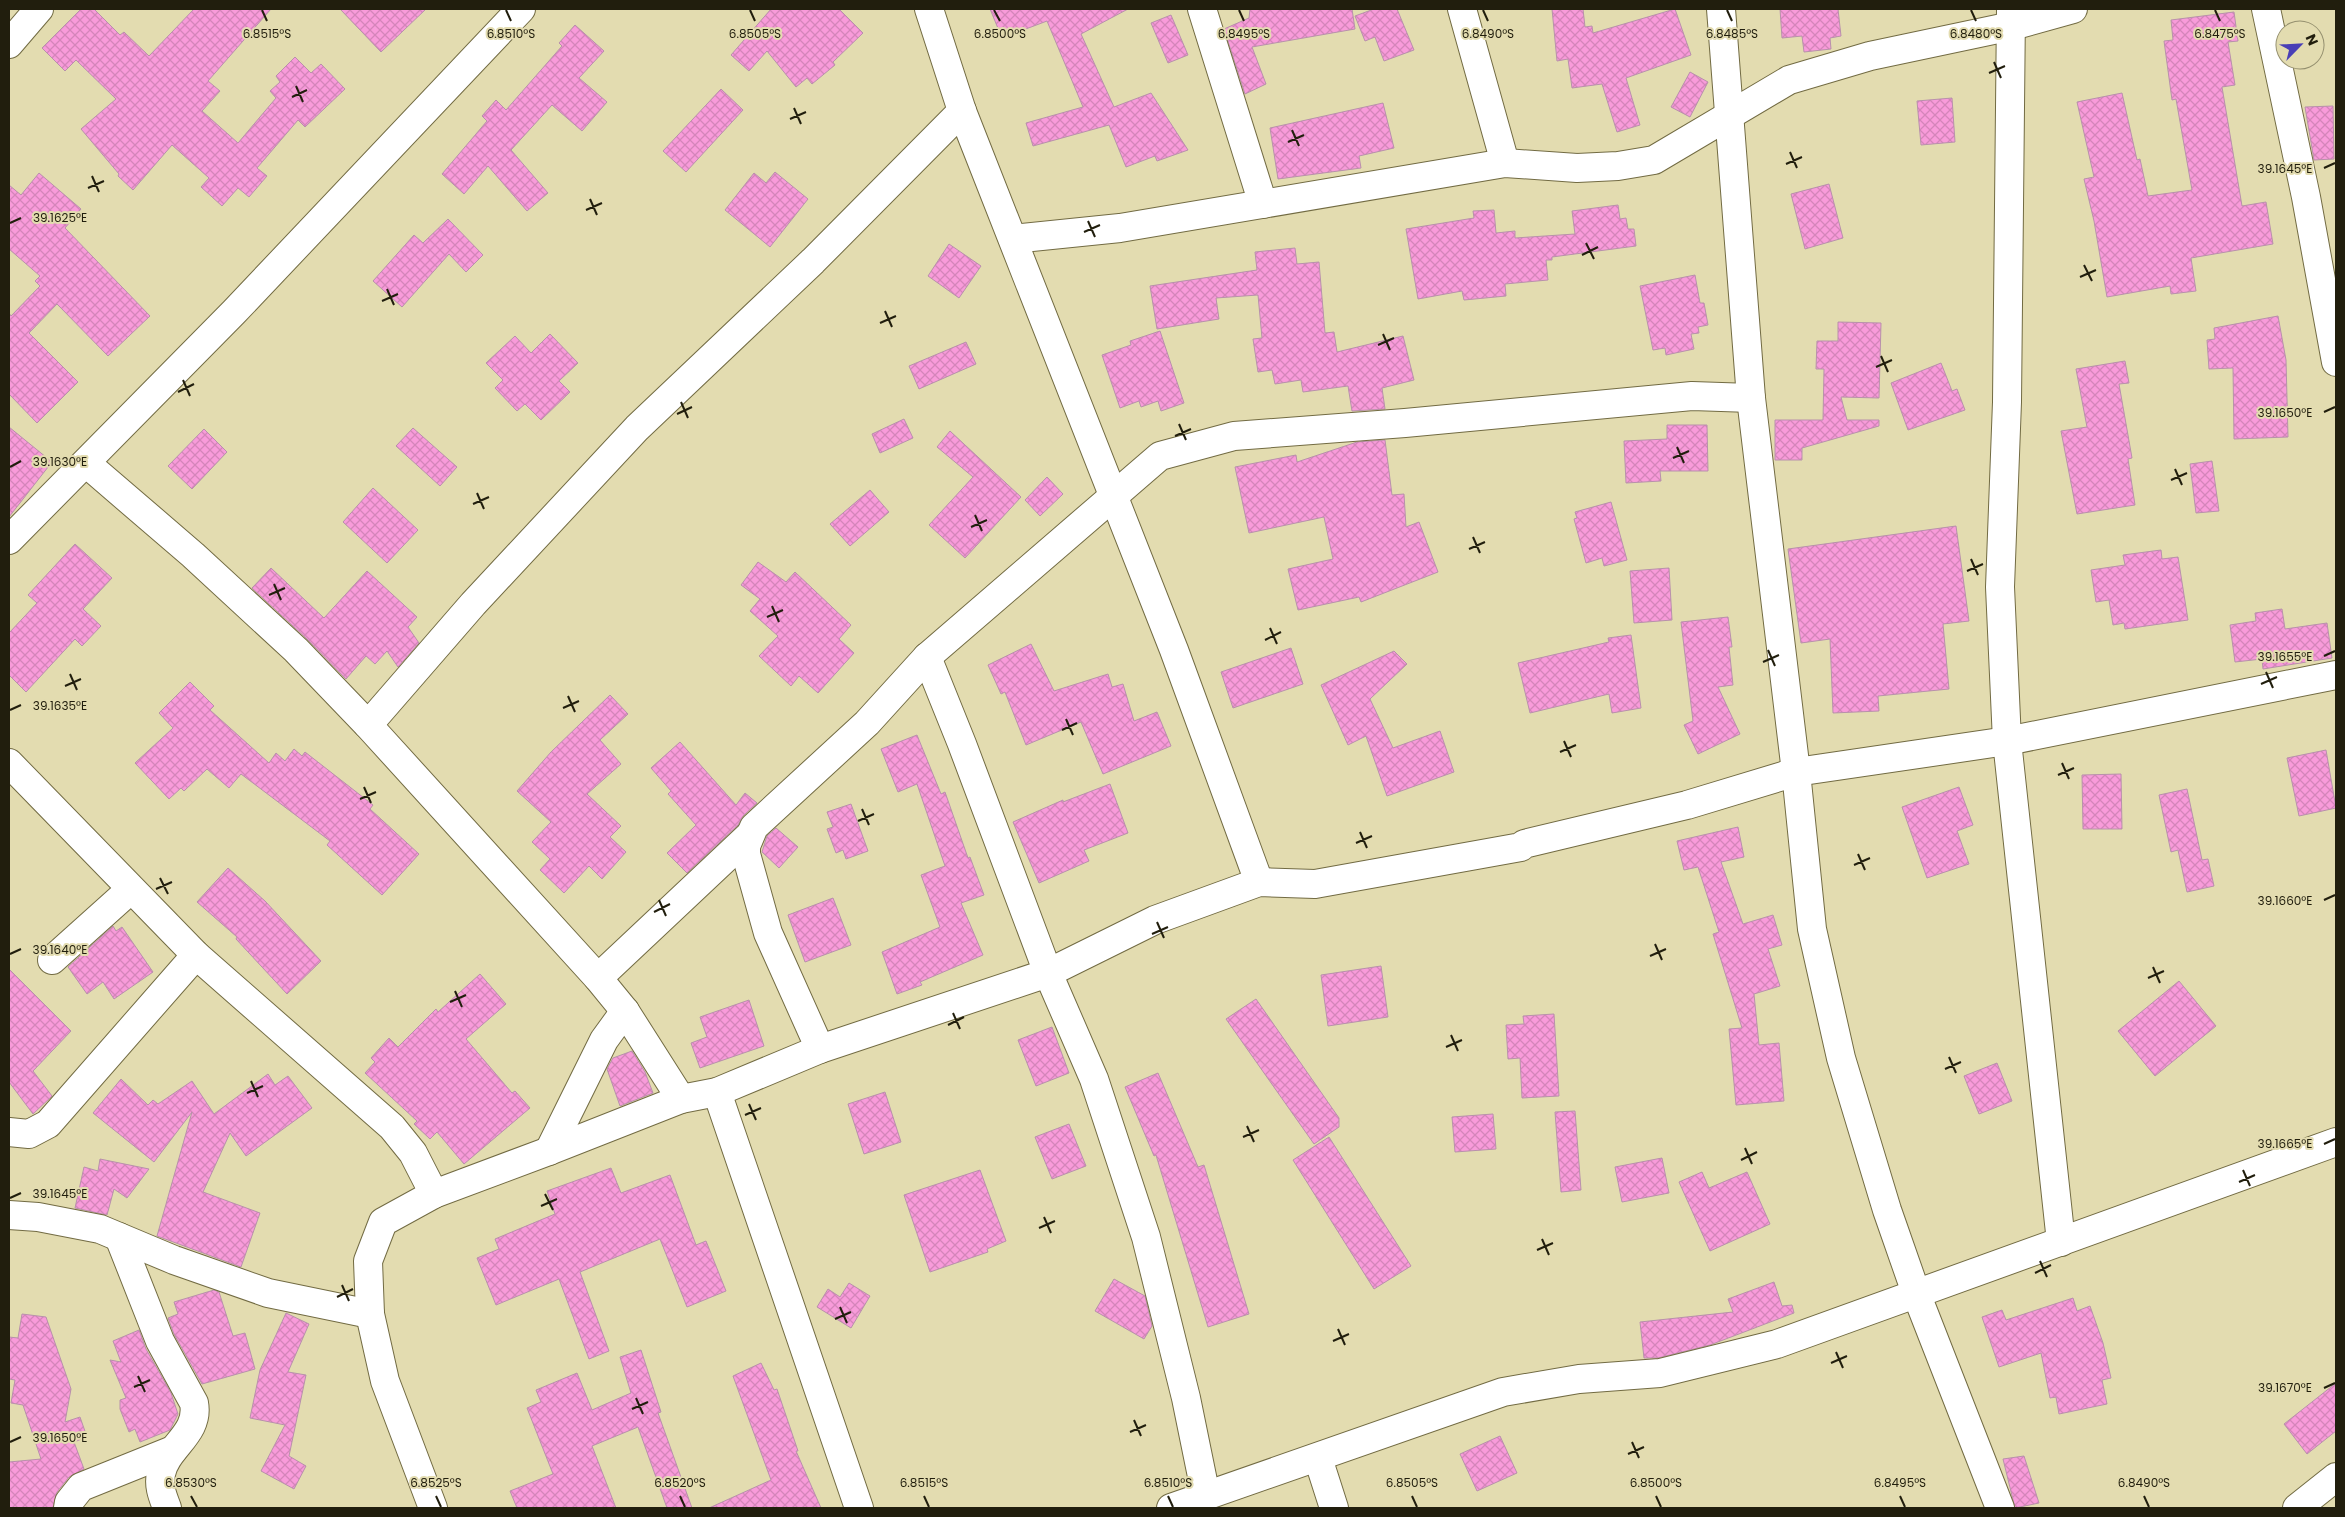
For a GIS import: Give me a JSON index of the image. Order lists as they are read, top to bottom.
{
  "north": "top right",
  "coordinates": [
    "6.8515°S",
    "6.8510°S",
    "6.8505°S",
    "6.8500°S",
    "6.8495°S",
    "6.8490°S",
    "6.8485°S",
    "6.8475°S",
    "6.8480°S",
    "39.1645°E",
    "39.1625°E",
    "39.1650°E",
    "39.1630°E",
    "39.1655°E",
    "39.1635°E",
    "39.1660°E",
    "39.1640°E",
    "39.1665°E",
    "39.1670°E",
    "6.8530°S",
    "6.8525°S",
    "6.8520°S"
  ]
}
